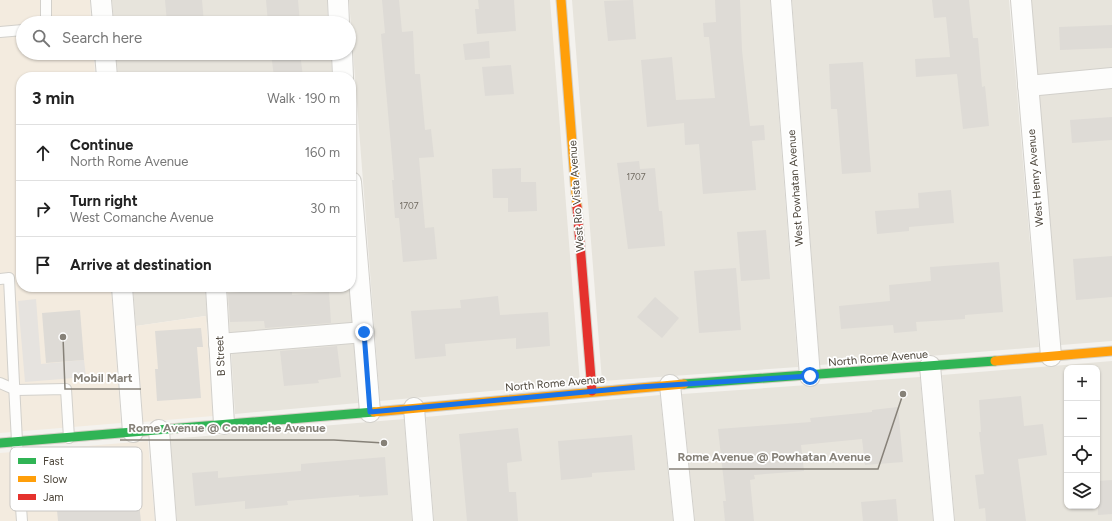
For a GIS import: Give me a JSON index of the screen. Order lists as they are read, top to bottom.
{
  "streets": {
    "street": [
      "West Henry Avenue",
      "West Powhatan Avenue",
      "West Rio Vista Avenue",
      "B Street",
      "North Rome Avenue"
    ]
  },
  "crossings": [
    ["West Henry Avenue", "North Rome Avenue"],
    ["West Powhatan Avenue", "North Rome Avenue"],
    ["West Rio Vista Avenue", "North Rome Avenue"],
    ["B Street", "North Rome Avenue"]
  ],
  "places": ["Mobil Mart", "Rome Avenue @ Powhatan Avenue", "Rome Avenue @ Comanche Avenue"],
  "house_numbers": ["1707", "1707"],
  "legend": ["Fast", "Slow", "Jam"],
  "page": {
    "search": "Search here",
    "heading": ["3 min", "Walk · 190 m"],
    "list": [
      ["Continue", "North Rome Avenue", "160 m"],
      ["Turn right", "West Comanche Avenue", "30 m"],
      "Arrive at destination"
    ],
    "map_buttons": ["+", "−"]
  }
}
